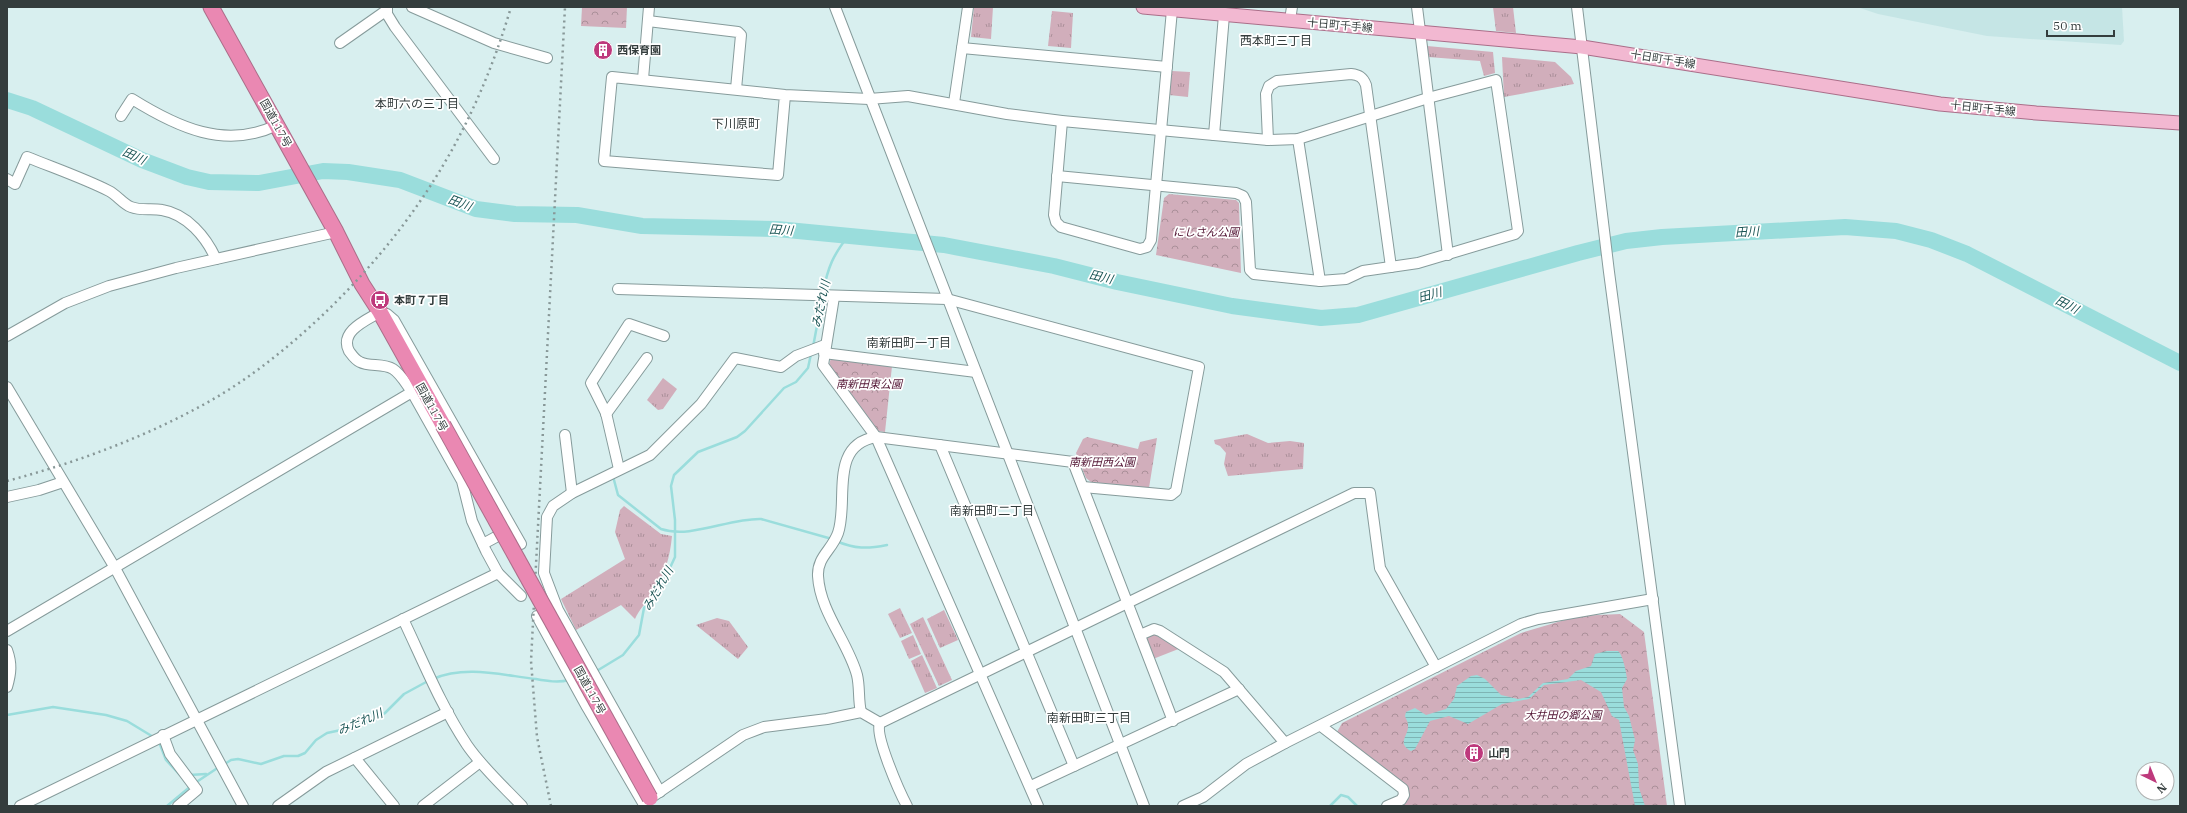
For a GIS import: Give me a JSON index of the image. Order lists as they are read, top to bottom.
{
  "streets": {
    "highway": ["国道117号"],
    "main road": ["十日町千手線"]
  },
  "districts": [
    "西本町三丁目",
    "本町六の三丁目",
    "下川原町",
    "南新田町一丁目",
    "南新田町二丁目",
    "南新田町三丁目"
  ],
  "water": ["田川", "みだれ川"],
  "parks": [
    "にしさん公園",
    "南新田東公園",
    "南新田西公園",
    "大井田の郷公園"
  ],
  "places": {
    "building": ["西保育園", "山門"],
    "bus stop": ["本町７丁目"]
  },
  "scale_bar": "50 m",
  "north": "bottom right"
}
